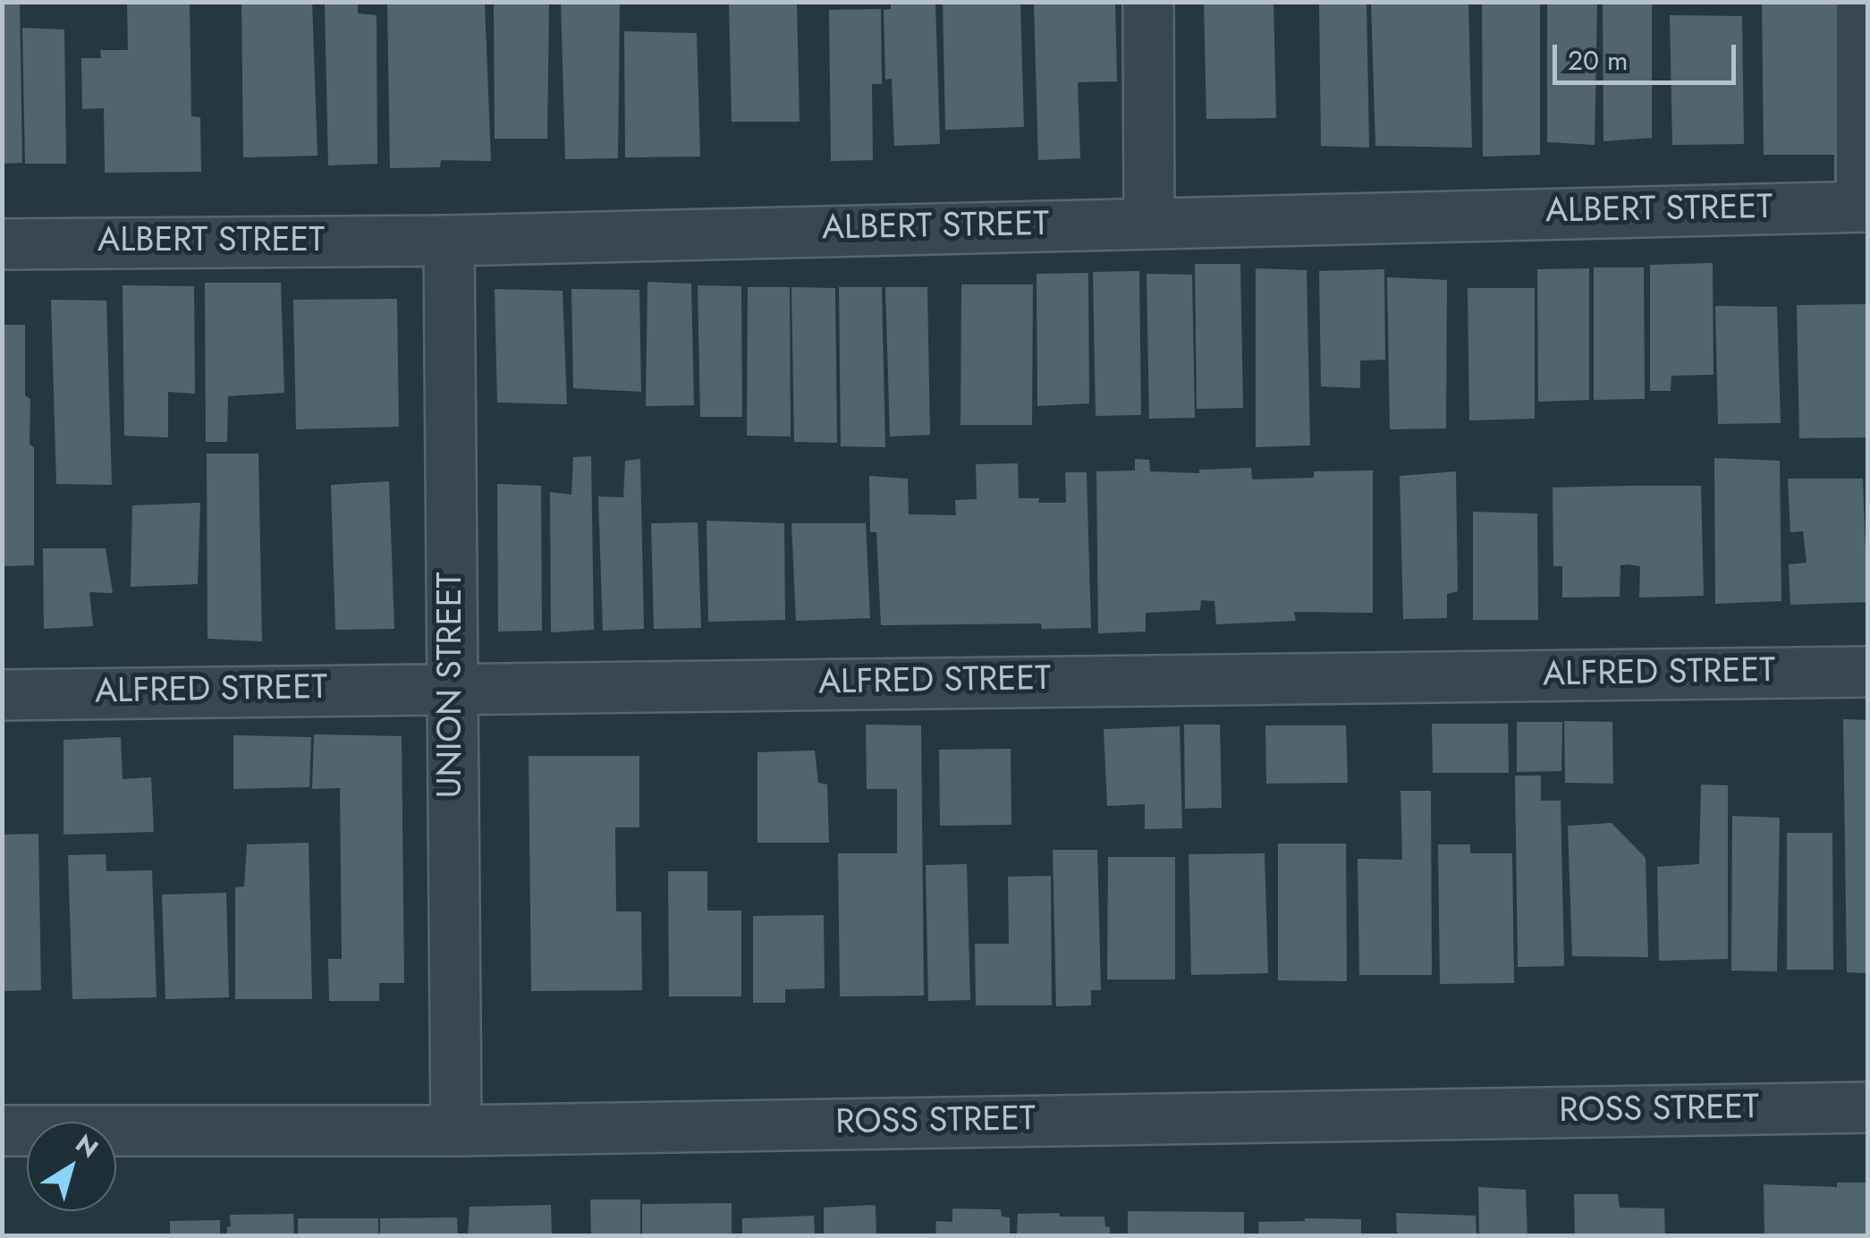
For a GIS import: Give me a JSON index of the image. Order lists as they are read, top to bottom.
{
  "streets": {
    "street": [
      "ALBERT STREET",
      "ALFRED STREET",
      "UNION STREET",
      "ROSS STREET"
    ]
  },
  "crossings": [
    ["ALBERT STREET", "UNION STREET"],
    ["ALFRED STREET", "UNION STREET"],
    ["UNION STREET", "ROSS STREET"]
  ],
  "scale_bar": "20 m",
  "north": "top right"
}
